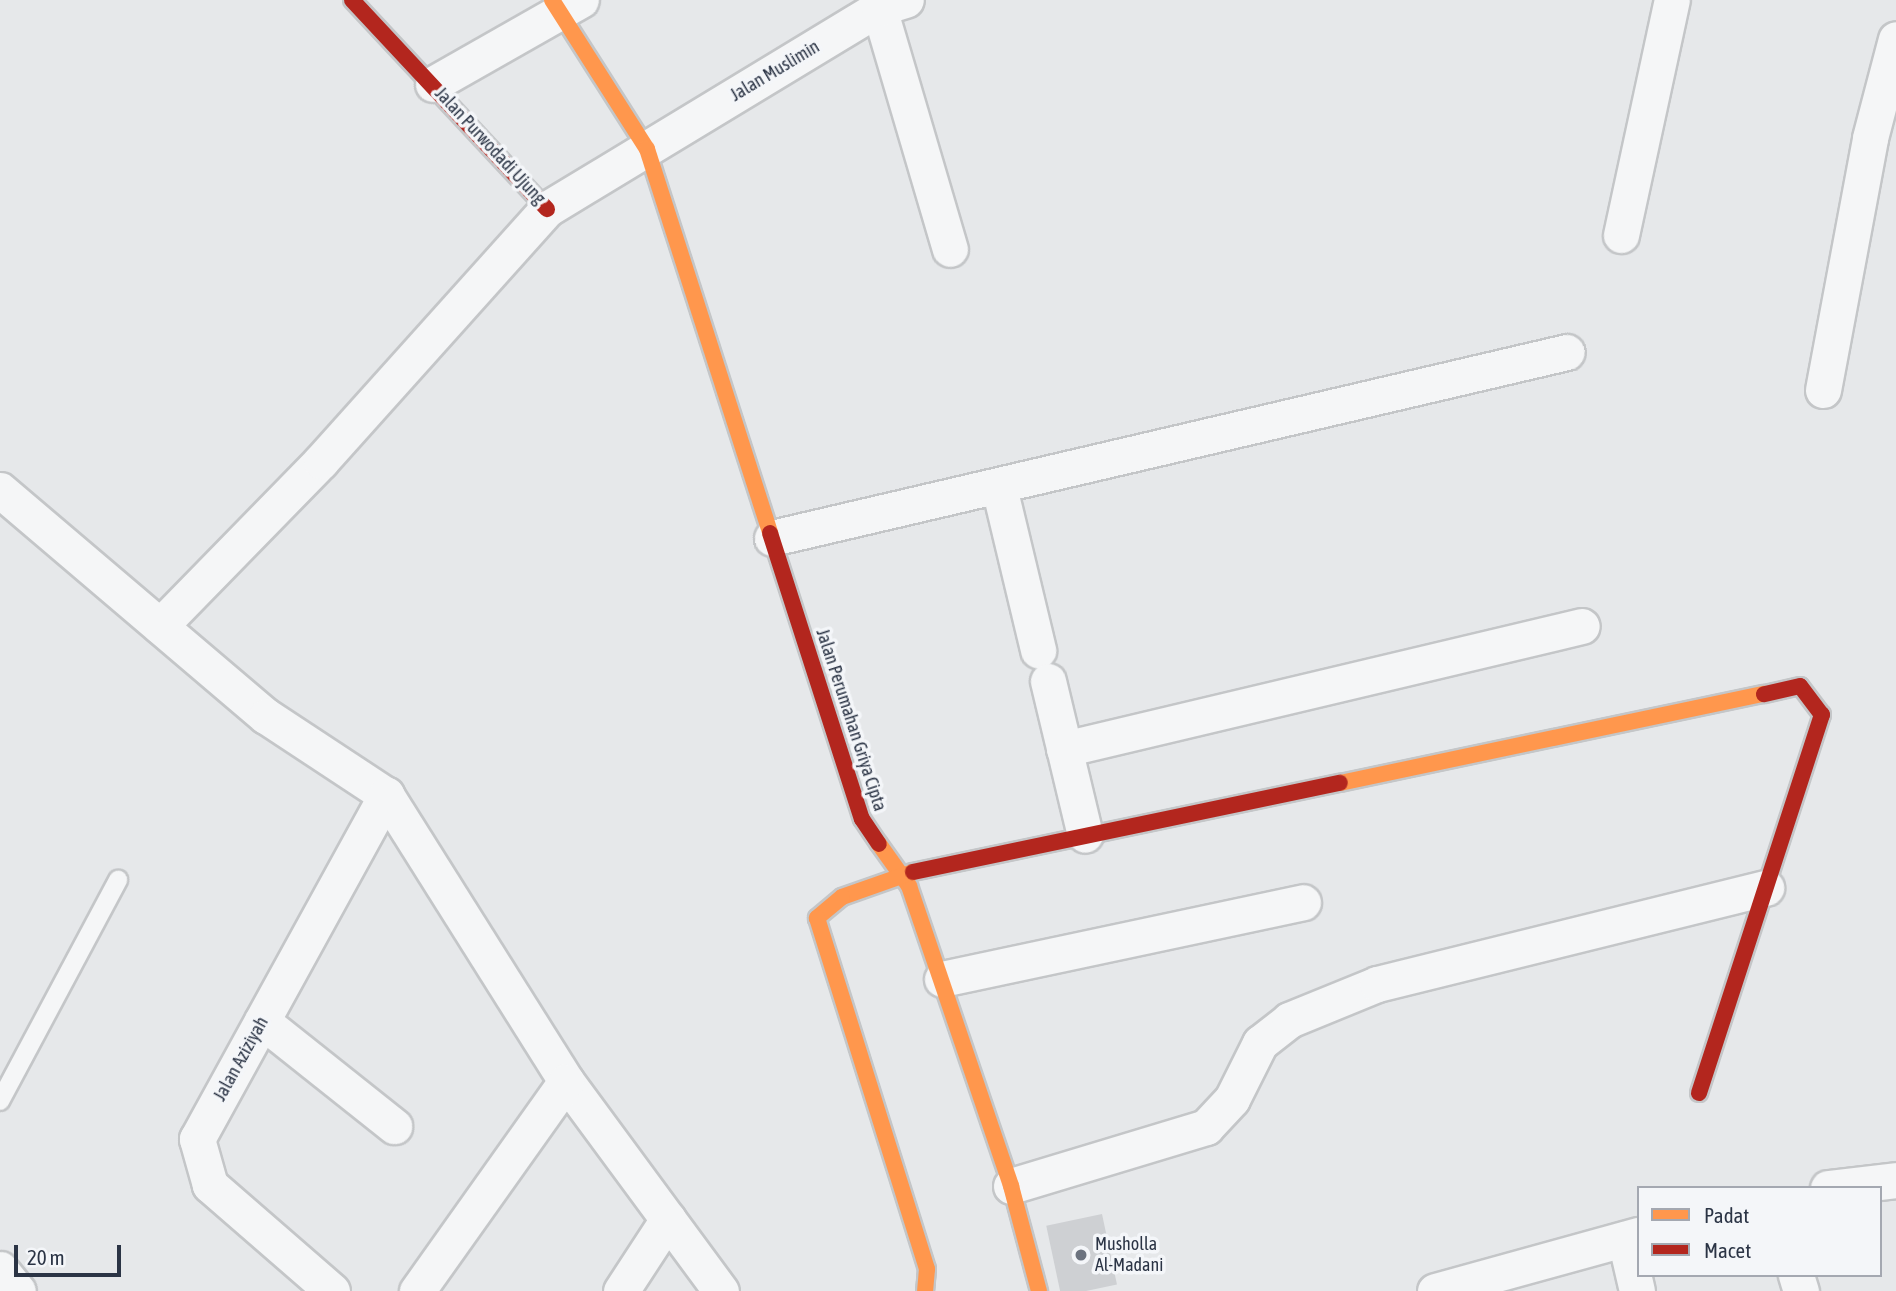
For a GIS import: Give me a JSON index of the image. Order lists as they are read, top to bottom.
{
  "streets": {
    "street": [
      "Jalan Muslimin",
      "Jalan Purwodadi Ujung",
      "Jalan Perumahan Griya Cipta",
      "Jalan Aziziyah"
    ]
  },
  "crossings": [
    ["Jalan Muslimin", "Jalan Purwodadi Ujung"],
    ["Jalan Muslimin", "Jalan Perumahan Griya Cipta"],
    ["Jalan Purwodadi Ujung", "Jalan Perumahan Griya Cipta"]
  ],
  "places": ["Musholla Al-Madani"],
  "legend": ["Padat", "Macet"],
  "scale_bar": "20 m"
}
